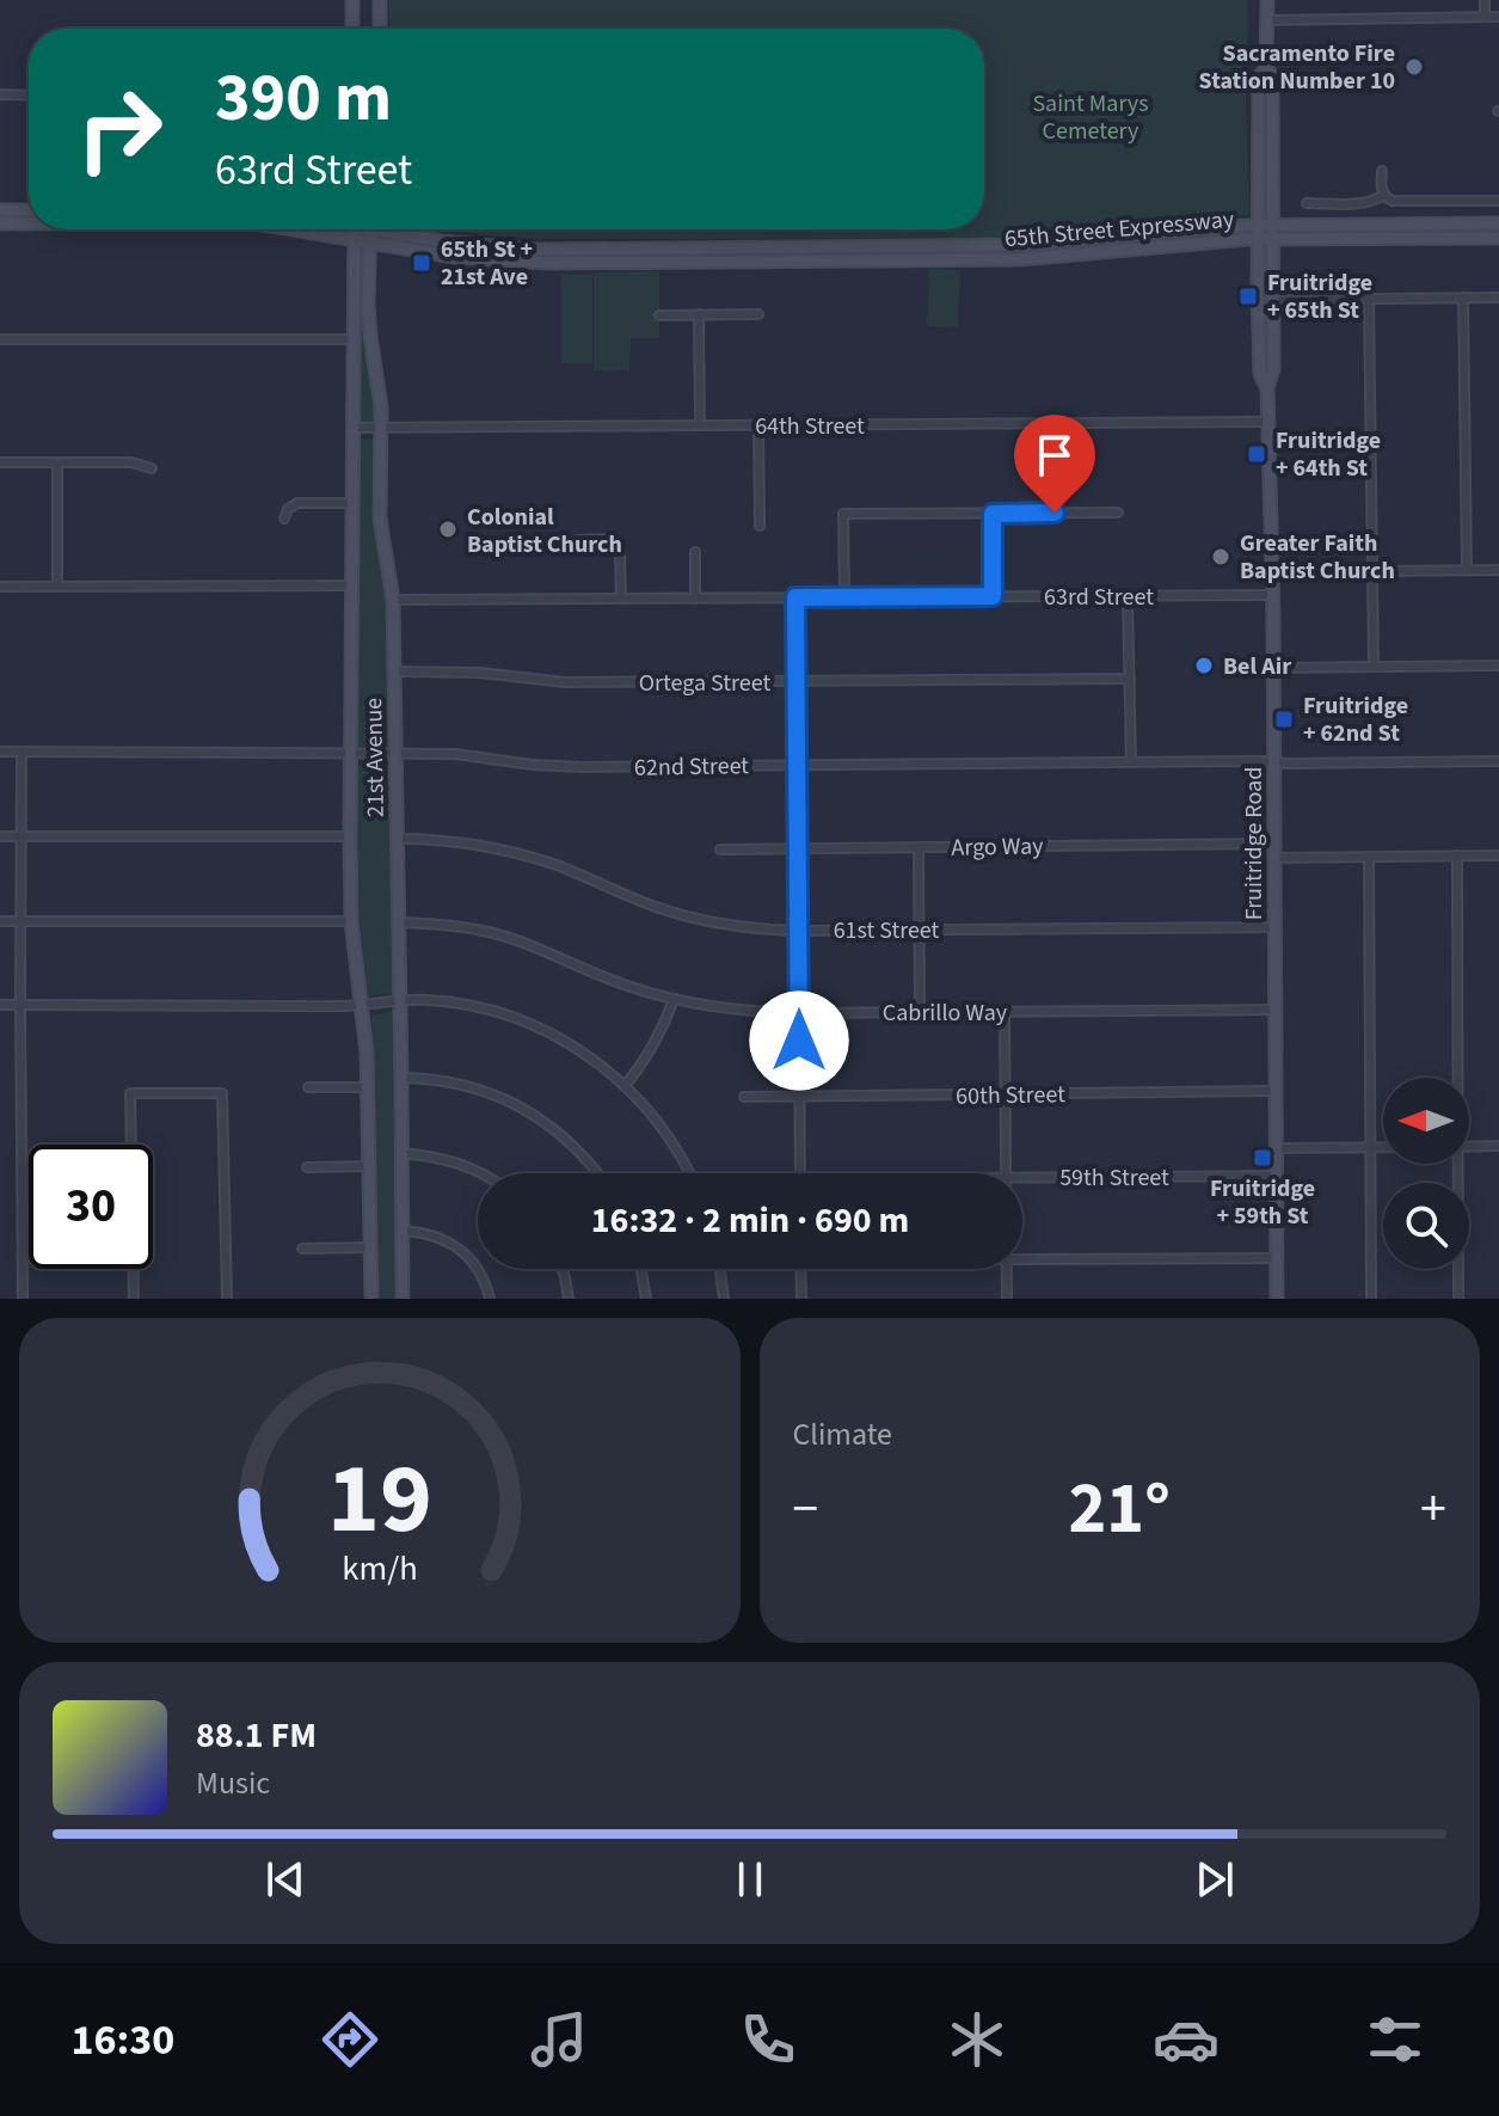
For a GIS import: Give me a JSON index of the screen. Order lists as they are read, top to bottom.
{
  "streets": {
    "main road": ["65th Street Expressway", "21st Avenue", "Fruitridge Road"],
    "street": [
      "64th Street",
      "63rd Street",
      "Ortega Street",
      "62nd Street",
      "Argo Way",
      "61st Street",
      "Cabrillo Way",
      "60th Street",
      "59th Street"
    ]
  },
  "crossings": [
    ["65th Street Expressway", "21st Avenue"],
    ["65th Street Expressway", "Fruitridge Road"],
    ["64th Street", "21st Avenue"],
    ["64th Street", "Fruitridge Road"],
    ["63rd Street", "21st Avenue"],
    ["63rd Street", "Fruitridge Road"],
    ["Ortega Street", "21st Avenue"],
    ["21st Avenue", "62nd Street"],
    ["21st Avenue", "61st Street"],
    ["21st Avenue", "Cabrillo Way"],
    ["62nd Street", "Fruitridge Road"],
    ["Fruitridge Road", "Argo Way"],
    ["Fruitridge Road", "61st Street"],
    ["Fruitridge Road", "Cabrillo Way"],
    ["Fruitridge Road", "60th Street"],
    ["Fruitridge Road", "59th Street"]
  ],
  "parks": ["Saint Marys Cemetery"],
  "places": {
    "other": [
      "Sacramento Fire Station Number 10",
      "Colonial Baptist Church",
      "Greater Faith Baptist Church",
      "Bel Air"
    ],
    "transit": [
      "65th St + 21st Ave",
      "Fruitridge + 65th St",
      "Fruitridge + 64th St",
      "Fruitridge + 62nd St",
      "Fruitridge + 59th St"
    ]
  },
  "north": "left",
  "page": {
    "turn": ["390 m", "63rd Street"],
    "limit": "30",
    "trip": "16:32 · 2 min · 690 m",
    "tile": "Climate",
    "heat": ["−", "21°", "+"],
    "song": ["88.1 FM", "Music"],
    "tabs": "16:30",
    "gauge": ["19", "km/h"]
  }
}
